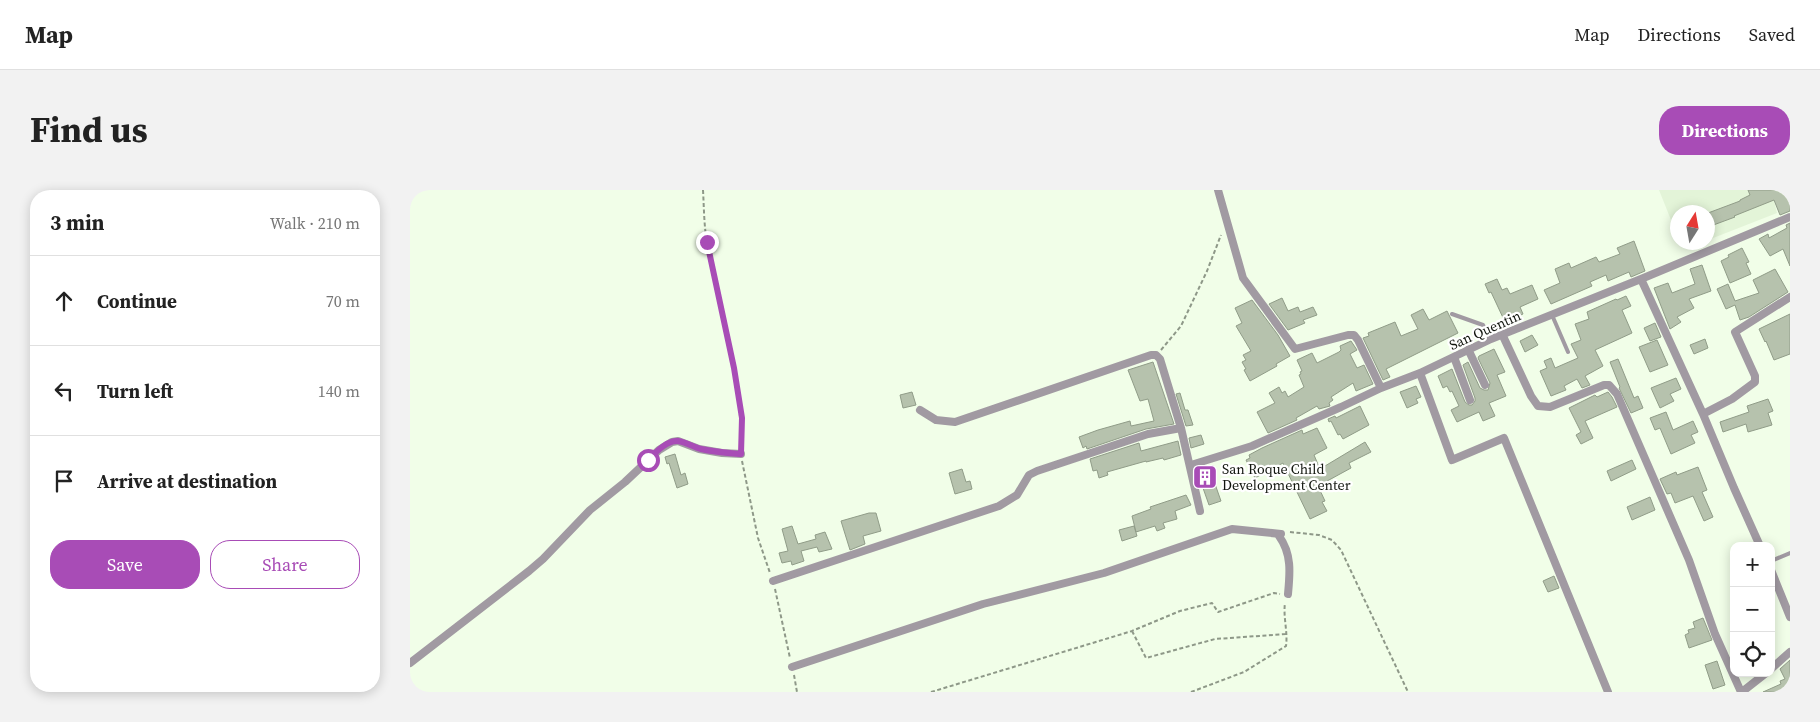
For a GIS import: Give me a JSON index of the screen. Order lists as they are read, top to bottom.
{
  "streets": {
    "street": ["San Quentin"]
  },
  "places": {
    "building": ["San Roque Child Development Center"]
  },
  "north": "top",
  "page": {
    "header": "Map",
    "nav": ["Map", "Directions", "Saved"],
    "title": "Find us",
    "buttons": [
      "Directions",
      ["Save", "Share"]
    ],
    "heading": ["3 min", "Walk · 210 m"],
    "list": [
      ["Continue", "70 m"],
      ["Turn left", "140 m"],
      "Arrive at destination"
    ],
    "map_buttons": ["+", "−"]
  }
}
